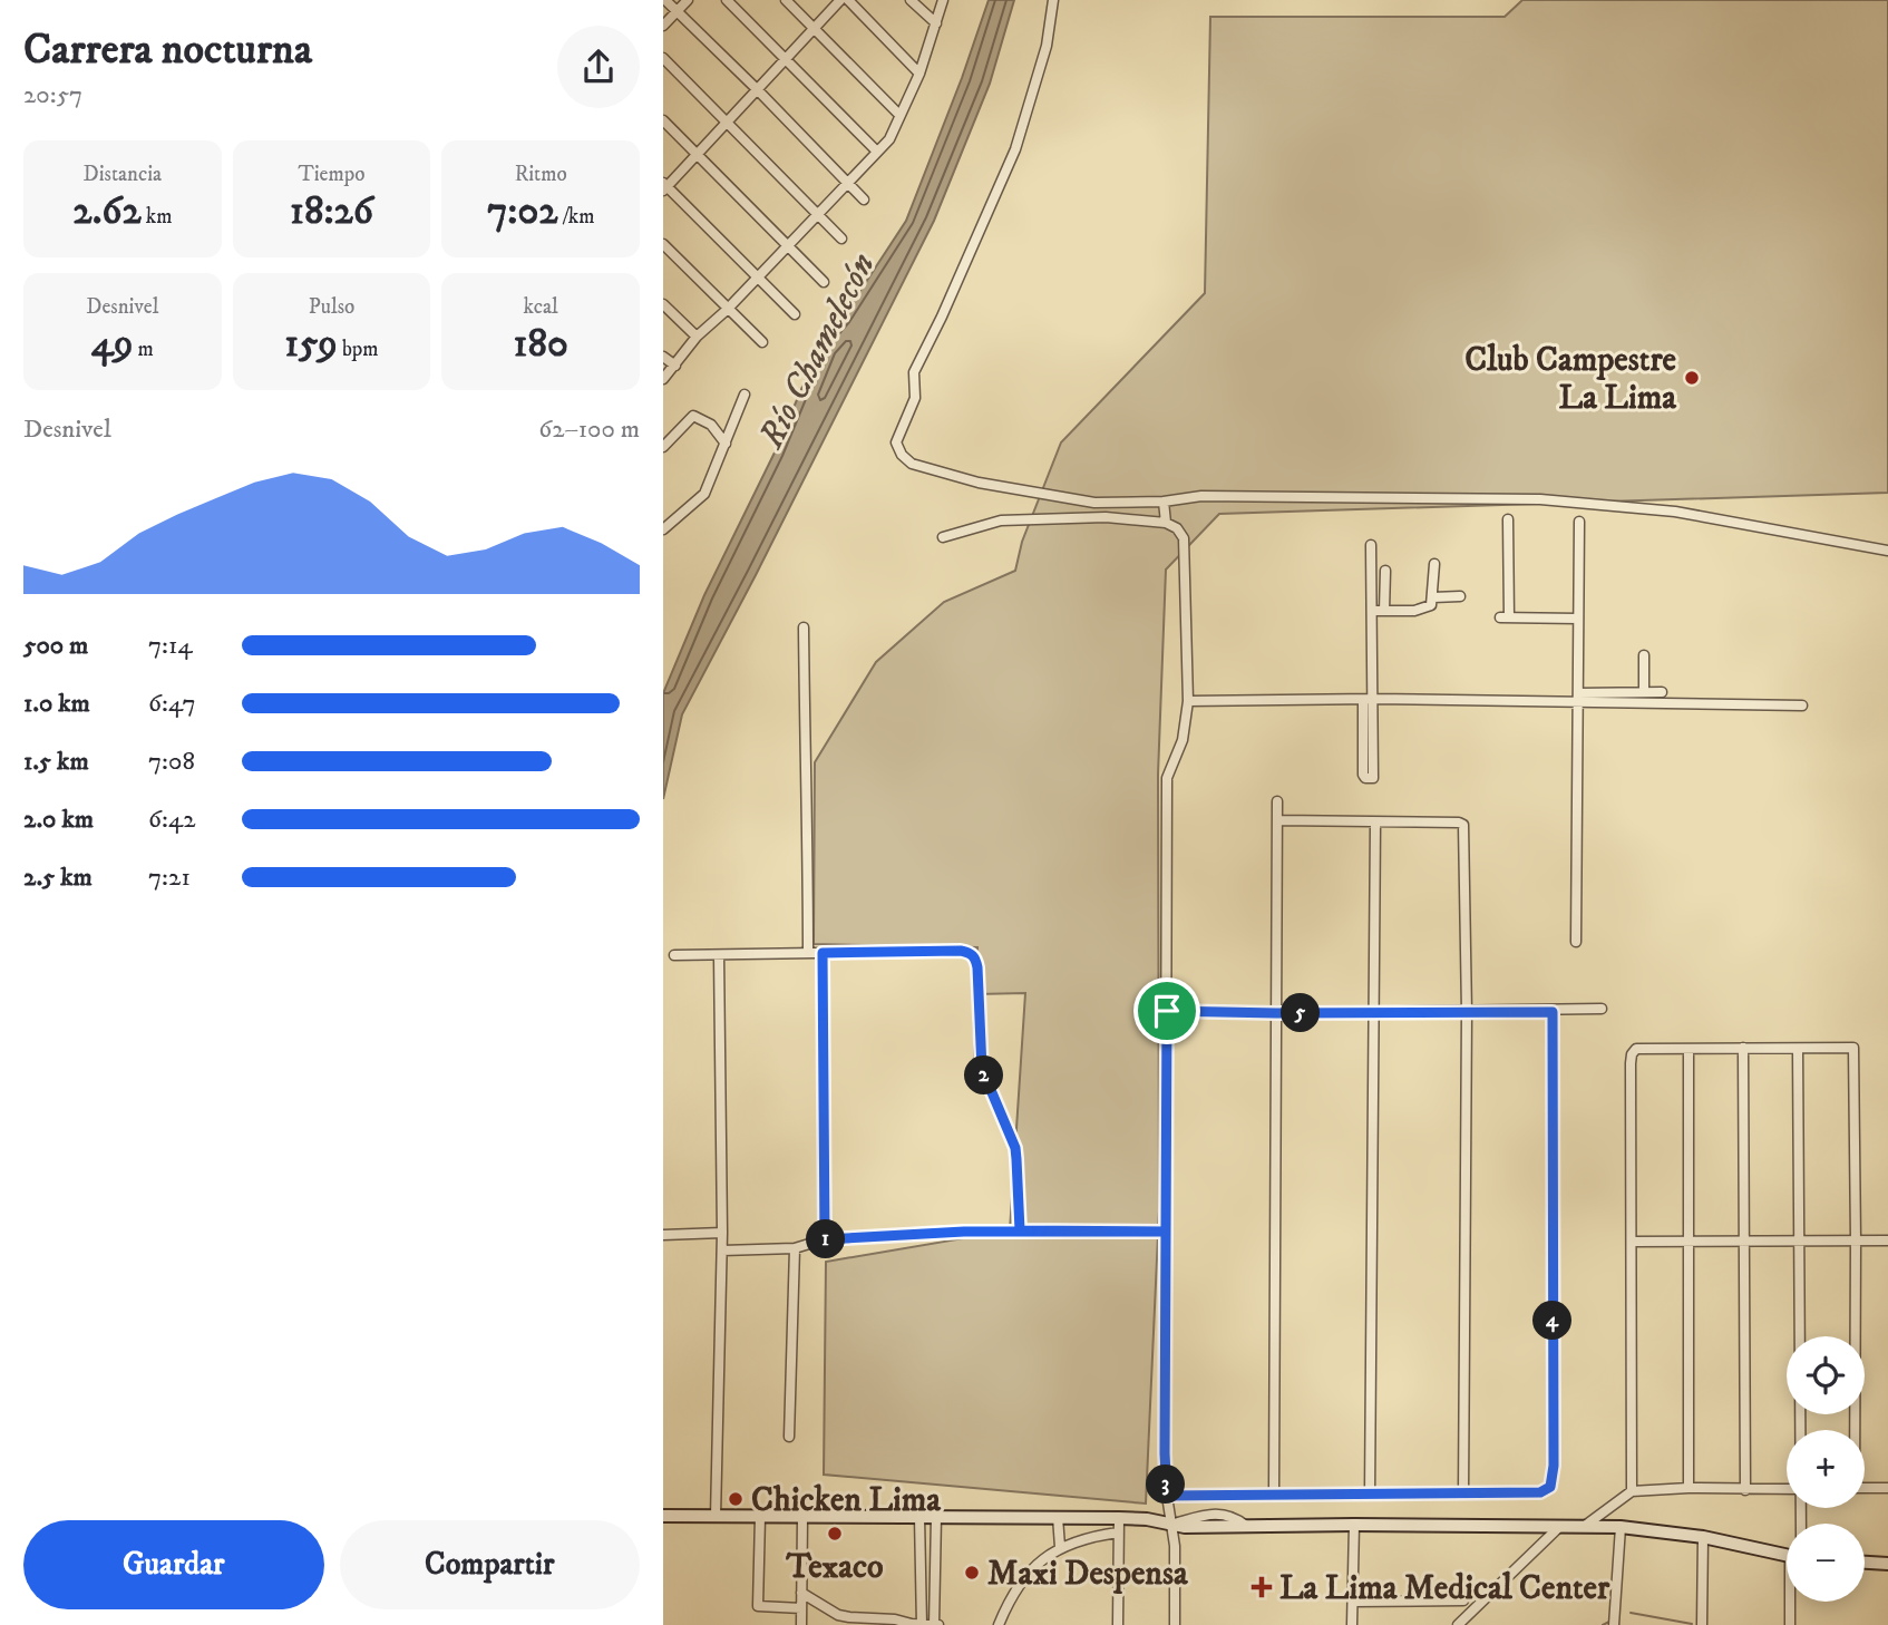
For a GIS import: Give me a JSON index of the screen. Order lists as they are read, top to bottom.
{
  "water": ["Río Chamelecón"],
  "places": {
    "other": [
      "Club Campestre La Lima",
      "Chicken Lima",
      "Texaco",
      "Maxi Despensa"
    ],
    "health": ["La Lima Medical Center"]
  },
  "page": {
    "heading": ["Carrera nocturna", "20:57"],
    "stats": [
      ["Distancia", "2.62 km"],
      ["Tiempo", "18:26"],
      ["Ritmo", "7:02 /km"],
      ["Desnivel", "49 m"],
      ["Pulso", "159 bpm"],
      ["kcal", "180"]
    ],
    "chart": ["Desnivel", "62–100 m"],
    "list": [
      {
        "name": "500 m",
        "note": "7:14"
      },
      {
        "name": "1.0 km",
        "note": "6:47"
      },
      {
        "name": "1.5 km",
        "note": "7:08"
      },
      {
        "name": "2.0 km",
        "note": "6:42"
      },
      {
        "name": "2.5 km",
        "note": "7:21"
      }
    ],
    "pins": [
      "5",
      "2",
      "1",
      "4",
      "3"
    ],
    "map_buttons": ["+", "−"],
    "buttons": ["Guardar", "Compartir"]
  }
}
